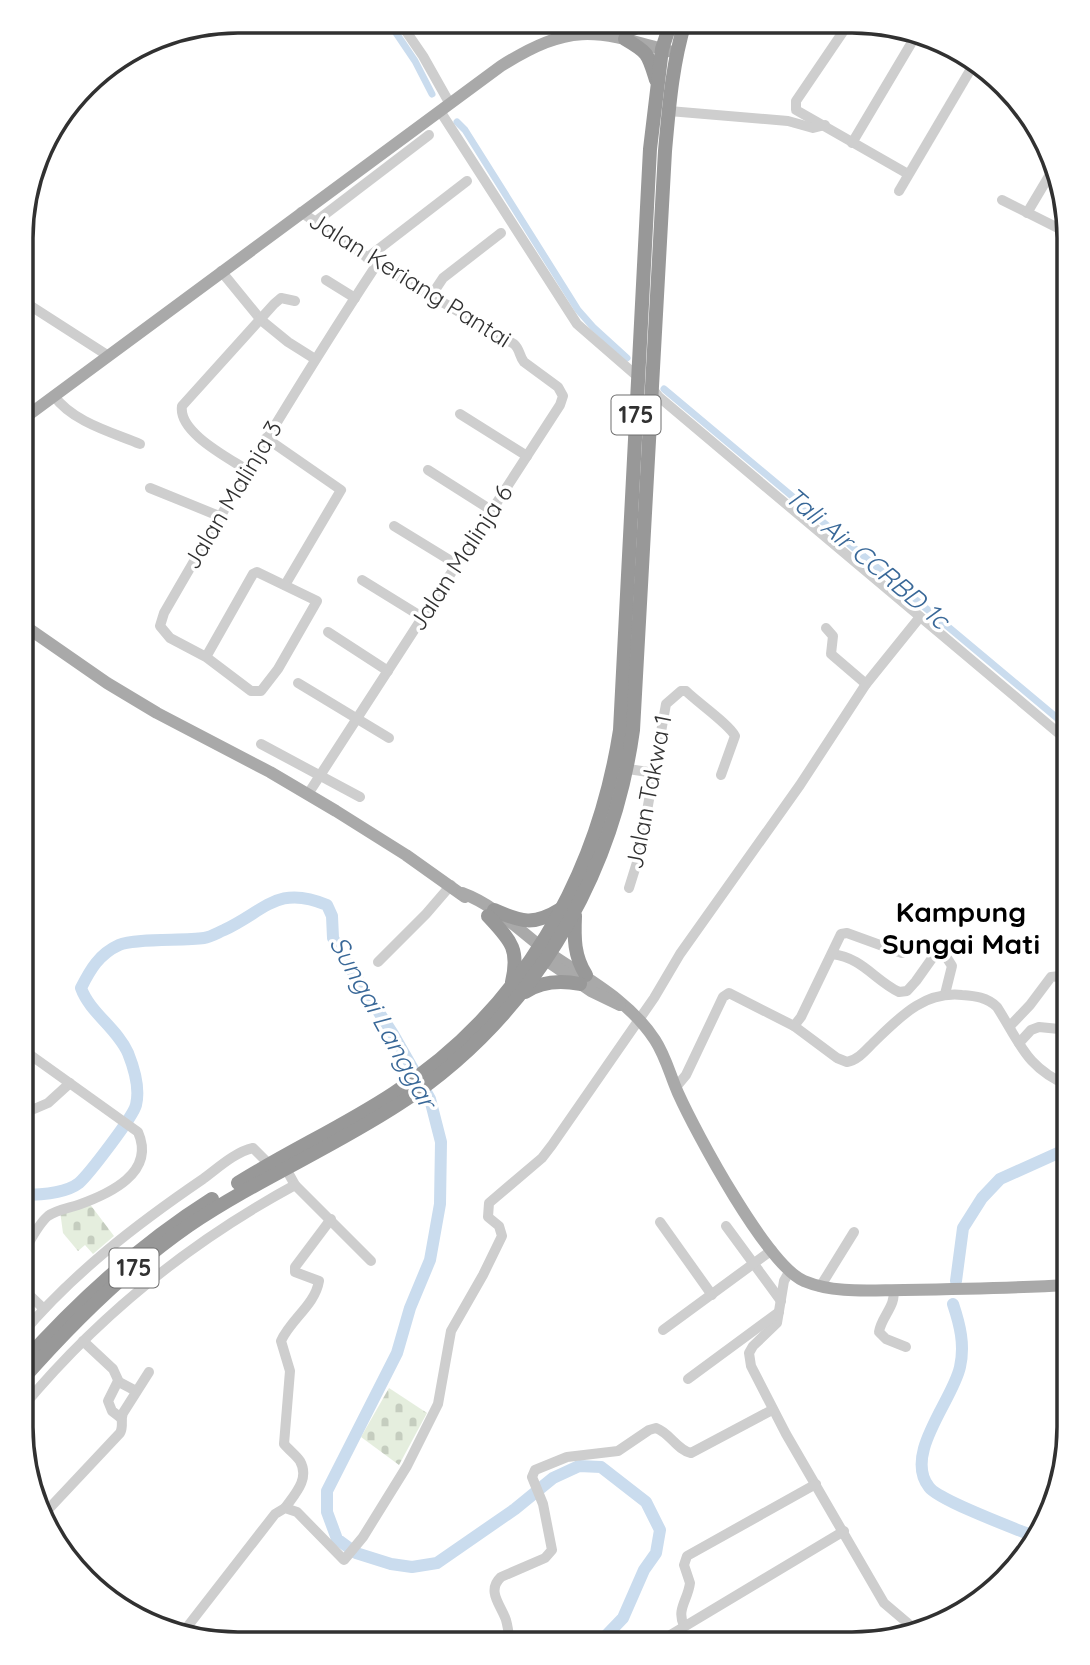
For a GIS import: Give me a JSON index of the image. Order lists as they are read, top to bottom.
{
  "streets": {
    "highway": ["175"],
    "street": [
      "Jalan Keriang Pantai",
      "Jalan Malinja 3",
      "Jalan Malinja 6",
      "Jalan Takwa 1"
    ]
  },
  "crossings": [
    ["Jalan Keriang Pantai", "Jalan Malinja 3"],
    ["Jalan Keriang Pantai", "Jalan Malinja 6"]
  ],
  "districts": ["Kampung Sungai Mati"],
  "water": ["Tali Air CCRBD 1c", "Sungai Langgar"]
}
